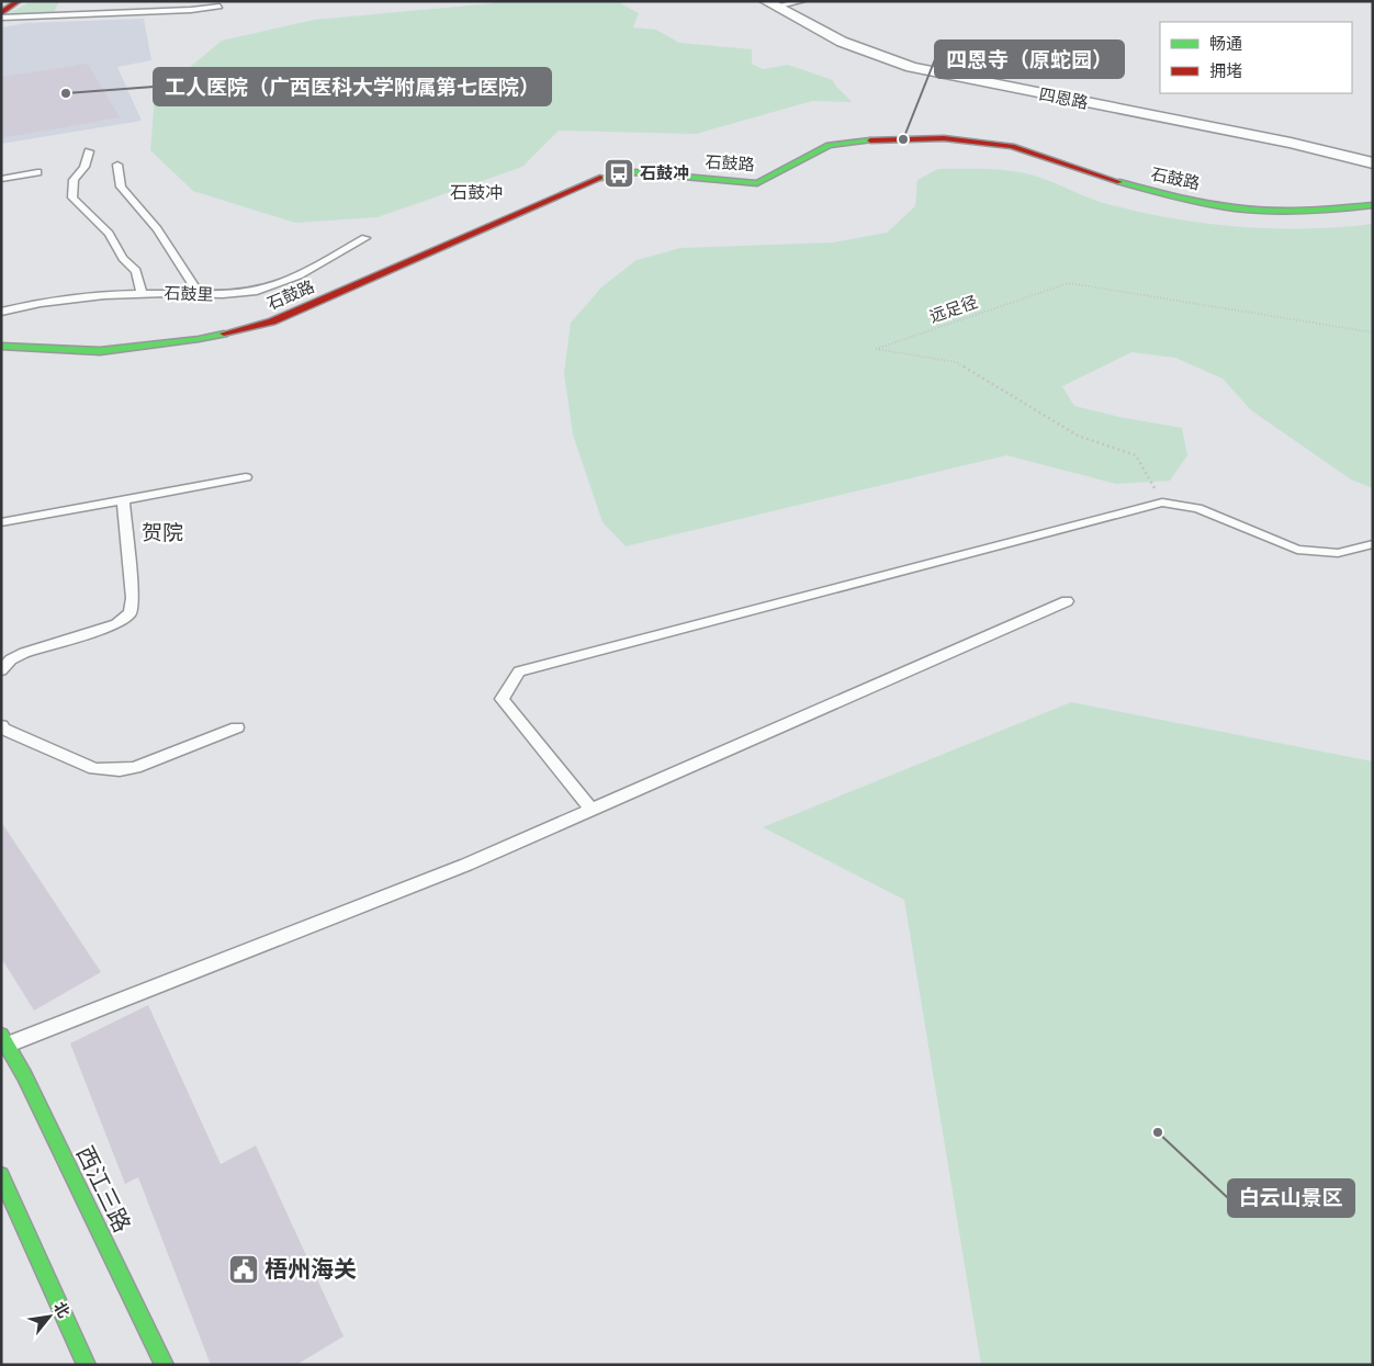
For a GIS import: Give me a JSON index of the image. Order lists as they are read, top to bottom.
{
  "streets": {
    "street": ["四恩路", "石鼓路", "西江三路"],
    "lane": ["石鼓里"],
    "path": ["远足径"]
  },
  "districts": ["石鼓冲", "贺院"],
  "places": {
    "other": ["工人医院（广西医科大学附属第七医院）", "四恩寺（原蛇园）", "白云山景区"],
    "bus stop": ["石鼓冲"],
    "public building": ["梧州海关"]
  },
  "legend": ["畅通", "拥堵"],
  "north": "top right"
}
